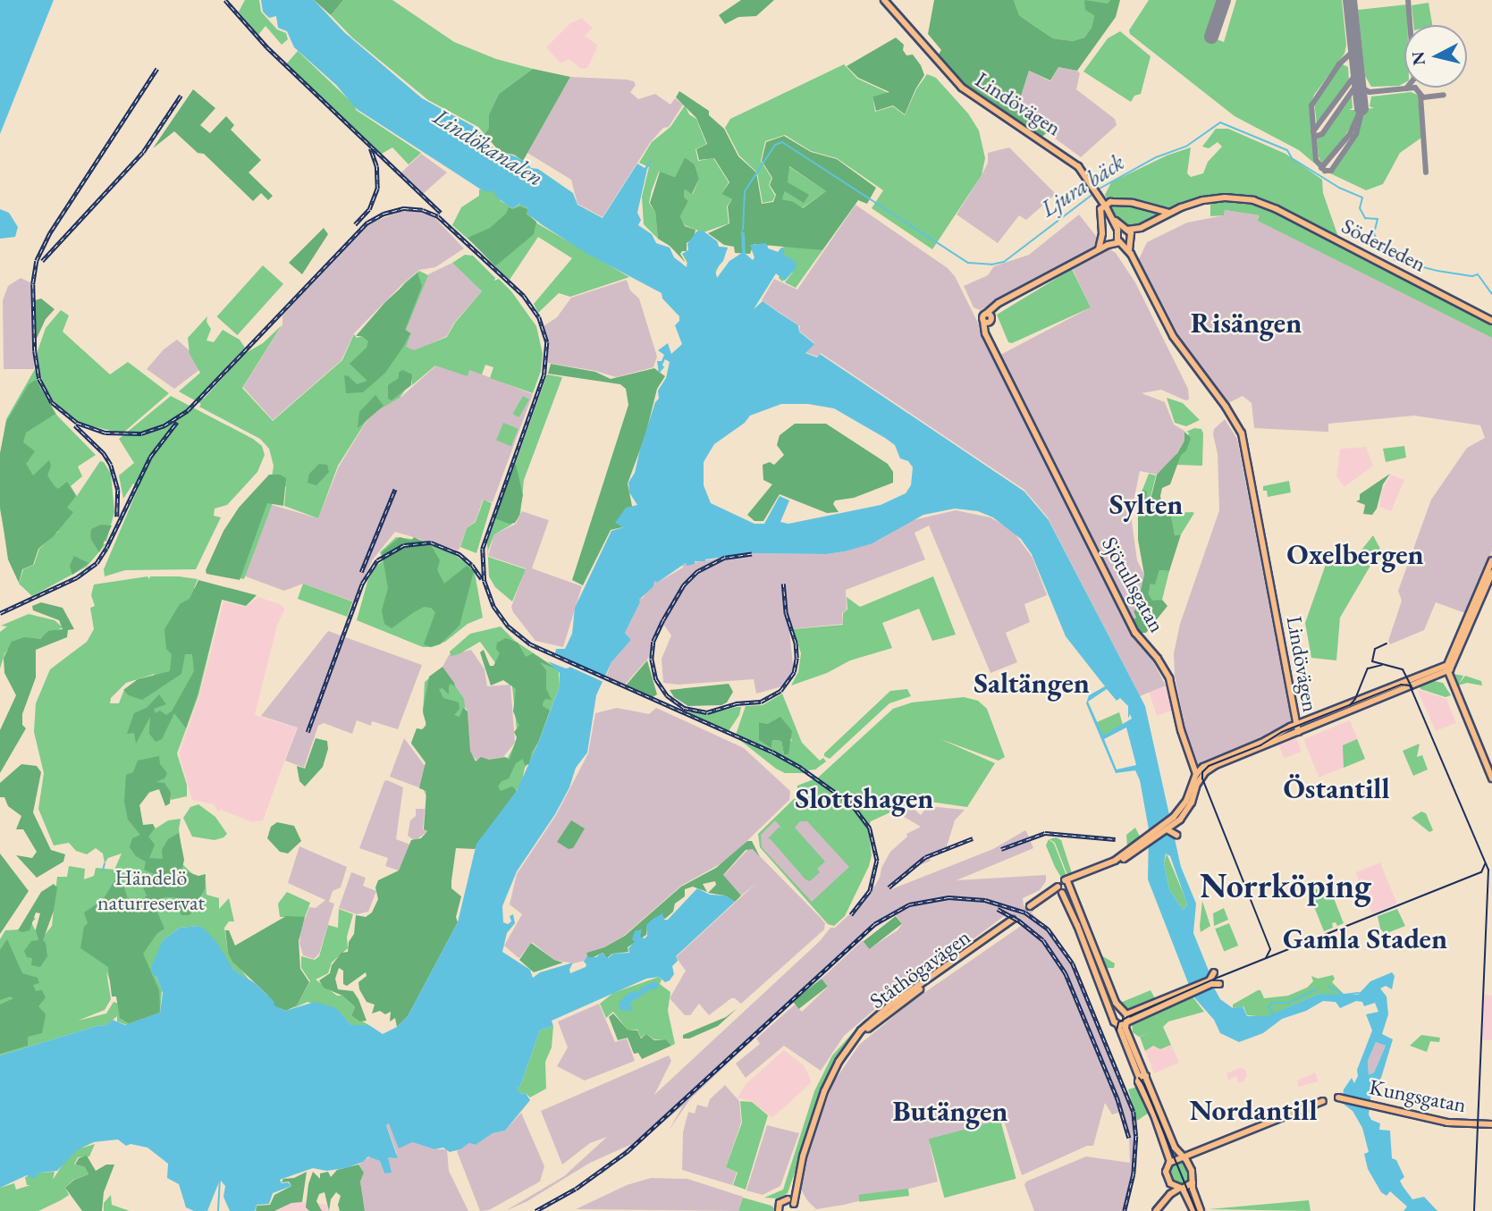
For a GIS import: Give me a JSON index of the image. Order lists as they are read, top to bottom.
{
  "streets": {
    "main road": [
      "Lindövägen",
      "Söderleden",
      "Sjötullsgatan",
      "Ståthögavägen",
      "Kungsgatan"
    ]
  },
  "crossings": [
    ["Lindövägen", "Söderleden"]
  ],
  "districts": [
    "Risängen",
    "Sylten",
    "Oxelbergen",
    "Saltängen",
    "Östantill",
    "Slottshagen",
    "Norrköping",
    "Gamla Staden",
    "Nordantill",
    "Butängen"
  ],
  "water": ["Lindökanalen", "Ljura bäck"],
  "parks": ["Händelö naturreservat"],
  "north": "left"
}
